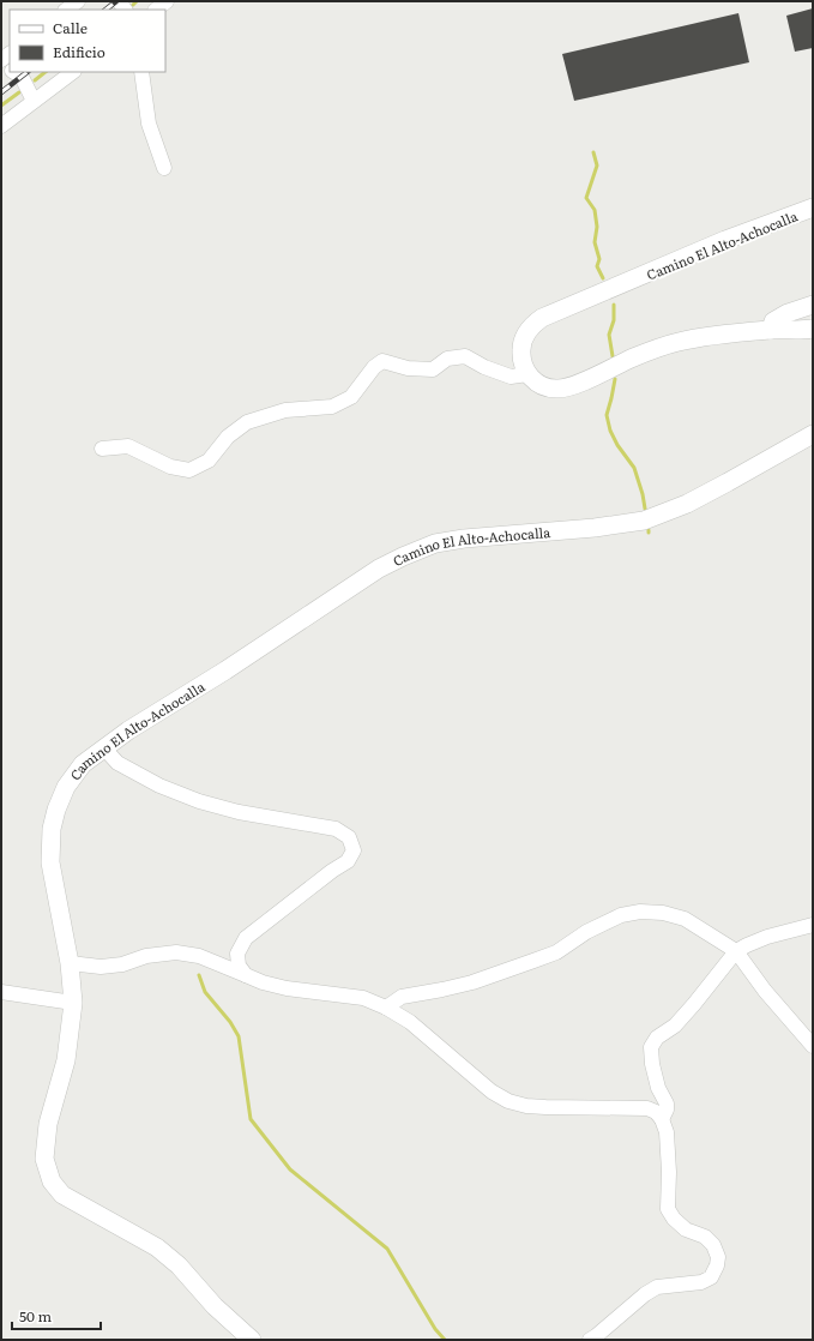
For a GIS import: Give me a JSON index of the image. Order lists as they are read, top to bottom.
{
  "streets": {
    "main road": ["Camino El Alto-Achocalla"]
  },
  "legend": ["Calle", "Edificio"],
  "scale_bar": "50 m"
}
